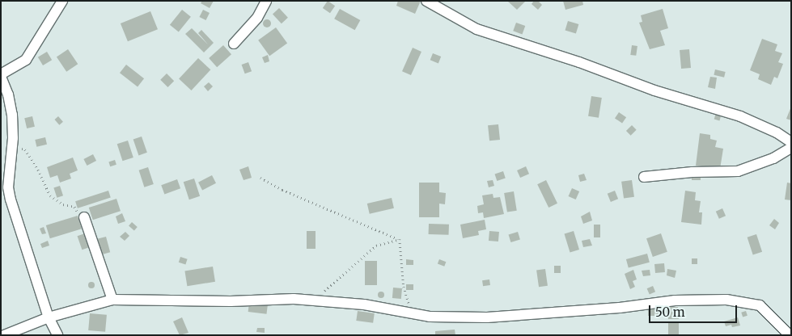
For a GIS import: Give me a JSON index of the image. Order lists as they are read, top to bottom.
{
  "scale_bar": "50 m"
}
